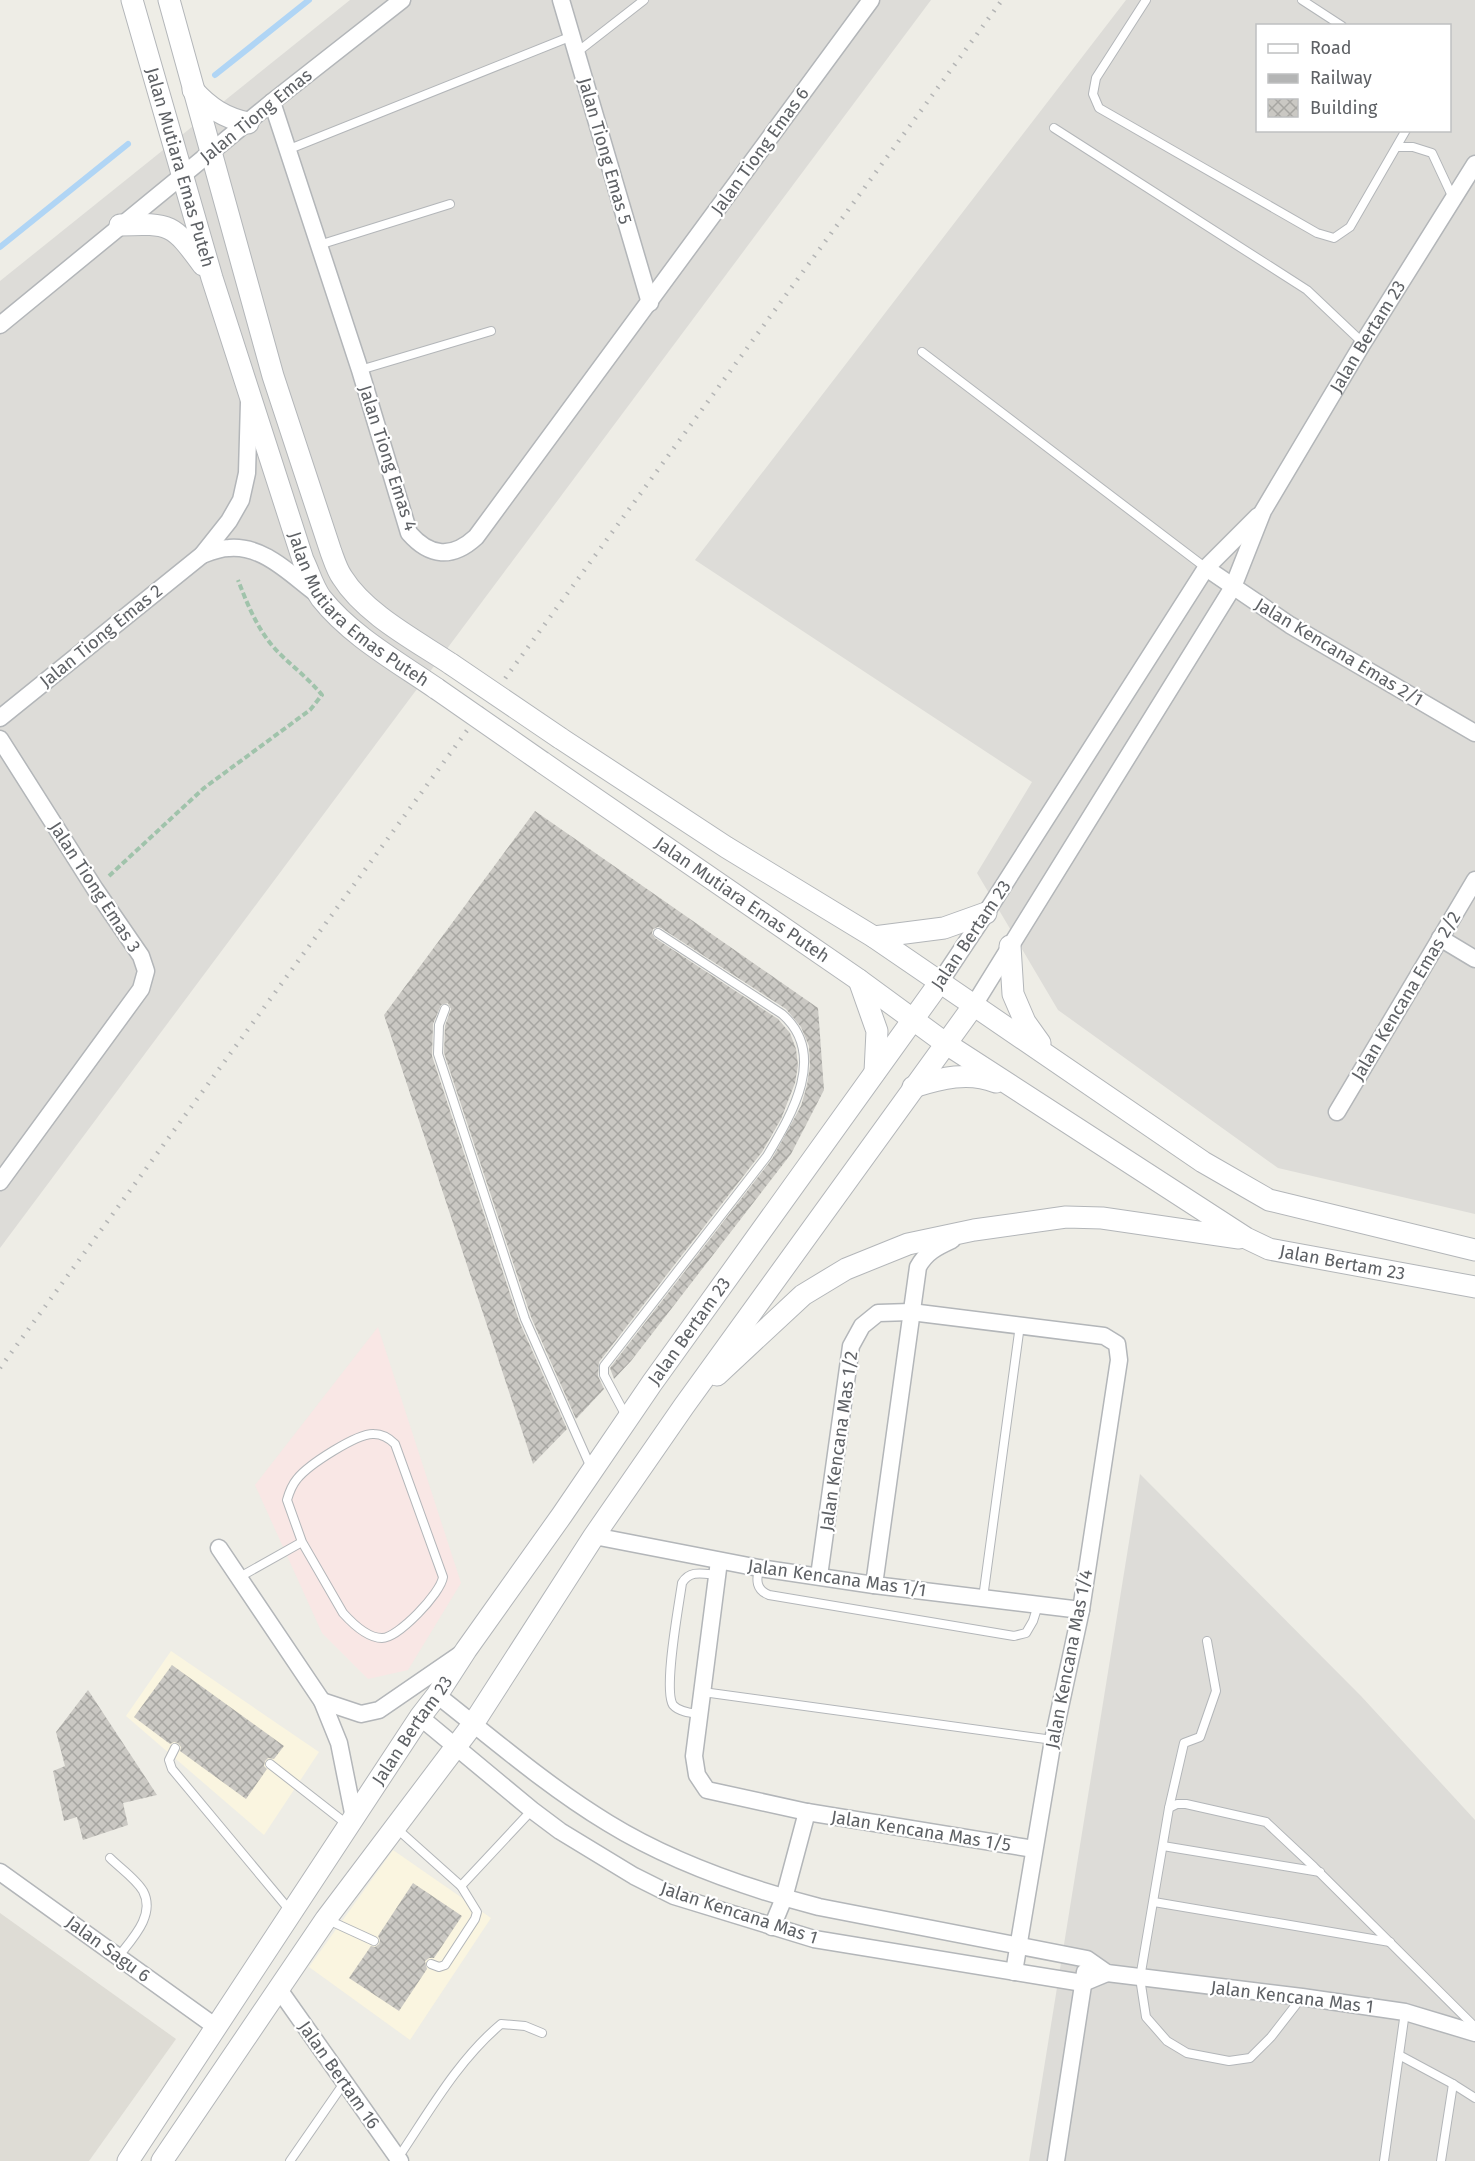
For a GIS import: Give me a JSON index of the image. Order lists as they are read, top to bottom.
{
  "streets": {
    "street": [
      "Jalan Tiong Emas",
      "Jalan Tiong Emas 5",
      "Jalan Tiong Emas 6",
      "Jalan Mutiara Emas Puteh",
      "Jalan Bertam 23",
      "Jalan Tiong Emas 4",
      "Jalan Tiong Emas 2",
      "Jalan Kencana Emas 2/1",
      "Jalan Tiong Emas 3",
      "Jalan Kencana Emas 2/2",
      "Jalan Kencana Mas 1/2",
      "Jalan Kencana Mas 1/1",
      "Jalan Kencana Mas 1/4",
      "Jalan Kencana Mas 1/5",
      "Jalan Kencana Mas 1",
      "Jalan Sagu 6",
      "Jalan Bertam 16"
    ]
  },
  "crossings": [
    ["Jalan Tiong Emas", "Jalan Mutiara Emas Puteh"],
    ["Jalan Tiong Emas", "Jalan Tiong Emas 4"],
    ["Jalan Tiong Emas 5", "Jalan Tiong Emas 6"],
    ["Jalan Tiong Emas 5", "Jalan Tiong Emas 4"],
    ["Jalan Tiong Emas 6", "Jalan Tiong Emas 4"],
    ["Jalan Mutiara Emas Puteh", "Jalan Bertam 23"],
    ["Jalan Mutiara Emas Puteh", "Jalan Tiong Emas 2"],
    ["Jalan Bertam 23", "Jalan Kencana Emas 2/1"],
    ["Jalan Bertam 23", "Jalan Kencana Mas 1/1"],
    ["Jalan Bertam 23", "Jalan Kencana Mas 1"],
    ["Jalan Bertam 23", "Jalan Sagu 6"],
    ["Jalan Bertam 23", "Jalan Bertam 16"],
    ["Jalan Kencana Mas 1/2", "Jalan Kencana Mas 1/1"],
    ["Jalan Kencana Mas 1/2", "Jalan Kencana Mas 1/4"],
    ["Jalan Kencana Mas 1/1", "Jalan Kencana Mas 1/4"],
    ["Jalan Kencana Mas 1/1", "Jalan Kencana Mas 1/5"],
    ["Jalan Kencana Mas 1/4", "Jalan Kencana Mas 1/5"],
    ["Jalan Kencana Mas 1/4", "Jalan Kencana Mas 1"],
    ["Jalan Kencana Mas 1/5", "Jalan Kencana Mas 1"]
  ],
  "legend": ["Road", "Railway", "Building"]
}
